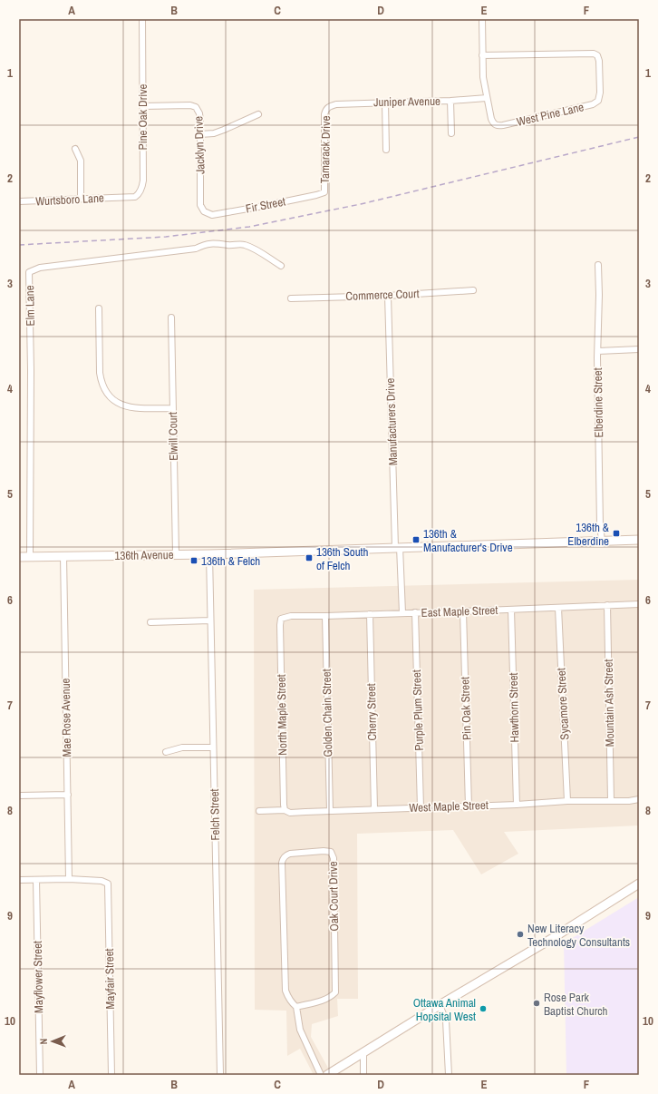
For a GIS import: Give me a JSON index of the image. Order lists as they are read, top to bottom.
{
  "streets": {
    "street": [
      "Juniper Avenue",
      "West Pine Lane",
      "Pine Oak Drive",
      "Jacklyn Drive",
      "Tamarack Drive",
      "Wurtsboro Lane",
      "Fir Street",
      "Commerce Court",
      "Elm Lane",
      "Elberdine Street",
      "Manufacturers Drive",
      "Elwill Court",
      "136th Avenue",
      "East Maple Street",
      "Mountain Ash Street",
      "Sycamore Street",
      "Hawthorn Street",
      "Pin Oak Street",
      "Purple Plum Street",
      "Cherry Street",
      "Golden Chain Street",
      "North Maple Street",
      "Mae Rose Avenue",
      "West Maple Street",
      "Felch Street",
      "Oak Court Drive",
      "Mayflower Street",
      "Mayfair Street"
    ]
  },
  "crossings": [
    ["Juniper Avenue", "West Pine Lane"],
    ["Juniper Avenue", "Tamarack Drive"],
    ["Pine Oak Drive", "Jacklyn Drive"],
    ["Pine Oak Drive", "Wurtsboro Lane"],
    ["Jacklyn Drive", "Fir Street"],
    ["Tamarack Drive", "Fir Street"],
    ["Commerce Court", "Manufacturers Drive"],
    ["Elm Lane", "136th Avenue"],
    ["Elberdine Street", "136th Avenue"],
    ["Manufacturers Drive", "136th Avenue"],
    ["Manufacturers Drive", "East Maple Street"],
    ["Elwill Court", "136th Avenue"],
    ["136th Avenue", "Mae Rose Avenue"],
    ["136th Avenue", "Felch Street"],
    ["East Maple Street", "Mountain Ash Street"],
    ["East Maple Street", "Sycamore Street"],
    ["East Maple Street", "Hawthorn Street"],
    ["East Maple Street", "Pin Oak Street"],
    ["East Maple Street", "Purple Plum Street"],
    ["East Maple Street", "Cherry Street"],
    ["East Maple Street", "Golden Chain Street"],
    ["East Maple Street", "North Maple Street"],
    ["Mountain Ash Street", "West Maple Street"],
    ["Sycamore Street", "West Maple Street"],
    ["Hawthorn Street", "West Maple Street"],
    ["Pin Oak Street", "West Maple Street"],
    ["Purple Plum Street", "West Maple Street"],
    ["Cherry Street", "West Maple Street"],
    ["Golden Chain Street", "West Maple Street"],
    ["North Maple Street", "West Maple Street"],
    ["Mae Rose Avenue", "Mayfair Street"]
  ],
  "places": {
    "transit": [
      "136th & Elberdine",
      "136th & Manufacturer's Drive",
      "136th South of Felch",
      "136th & Felch"
    ],
    "other": ["New Literacy Technology Consultants", "Rose Park Baptist Church", "Ottawa Animal Hopsital West"]
  },
  "north": "left",
  "grid": {
    "columns": [
      "A",
      "B",
      "C",
      "D",
      "E",
      "F"
    ],
    "rows": [
      "1",
      "2",
      "3",
      "4",
      "5",
      "6",
      "7",
      "8",
      "9",
      "10"
    ]
  }
}
